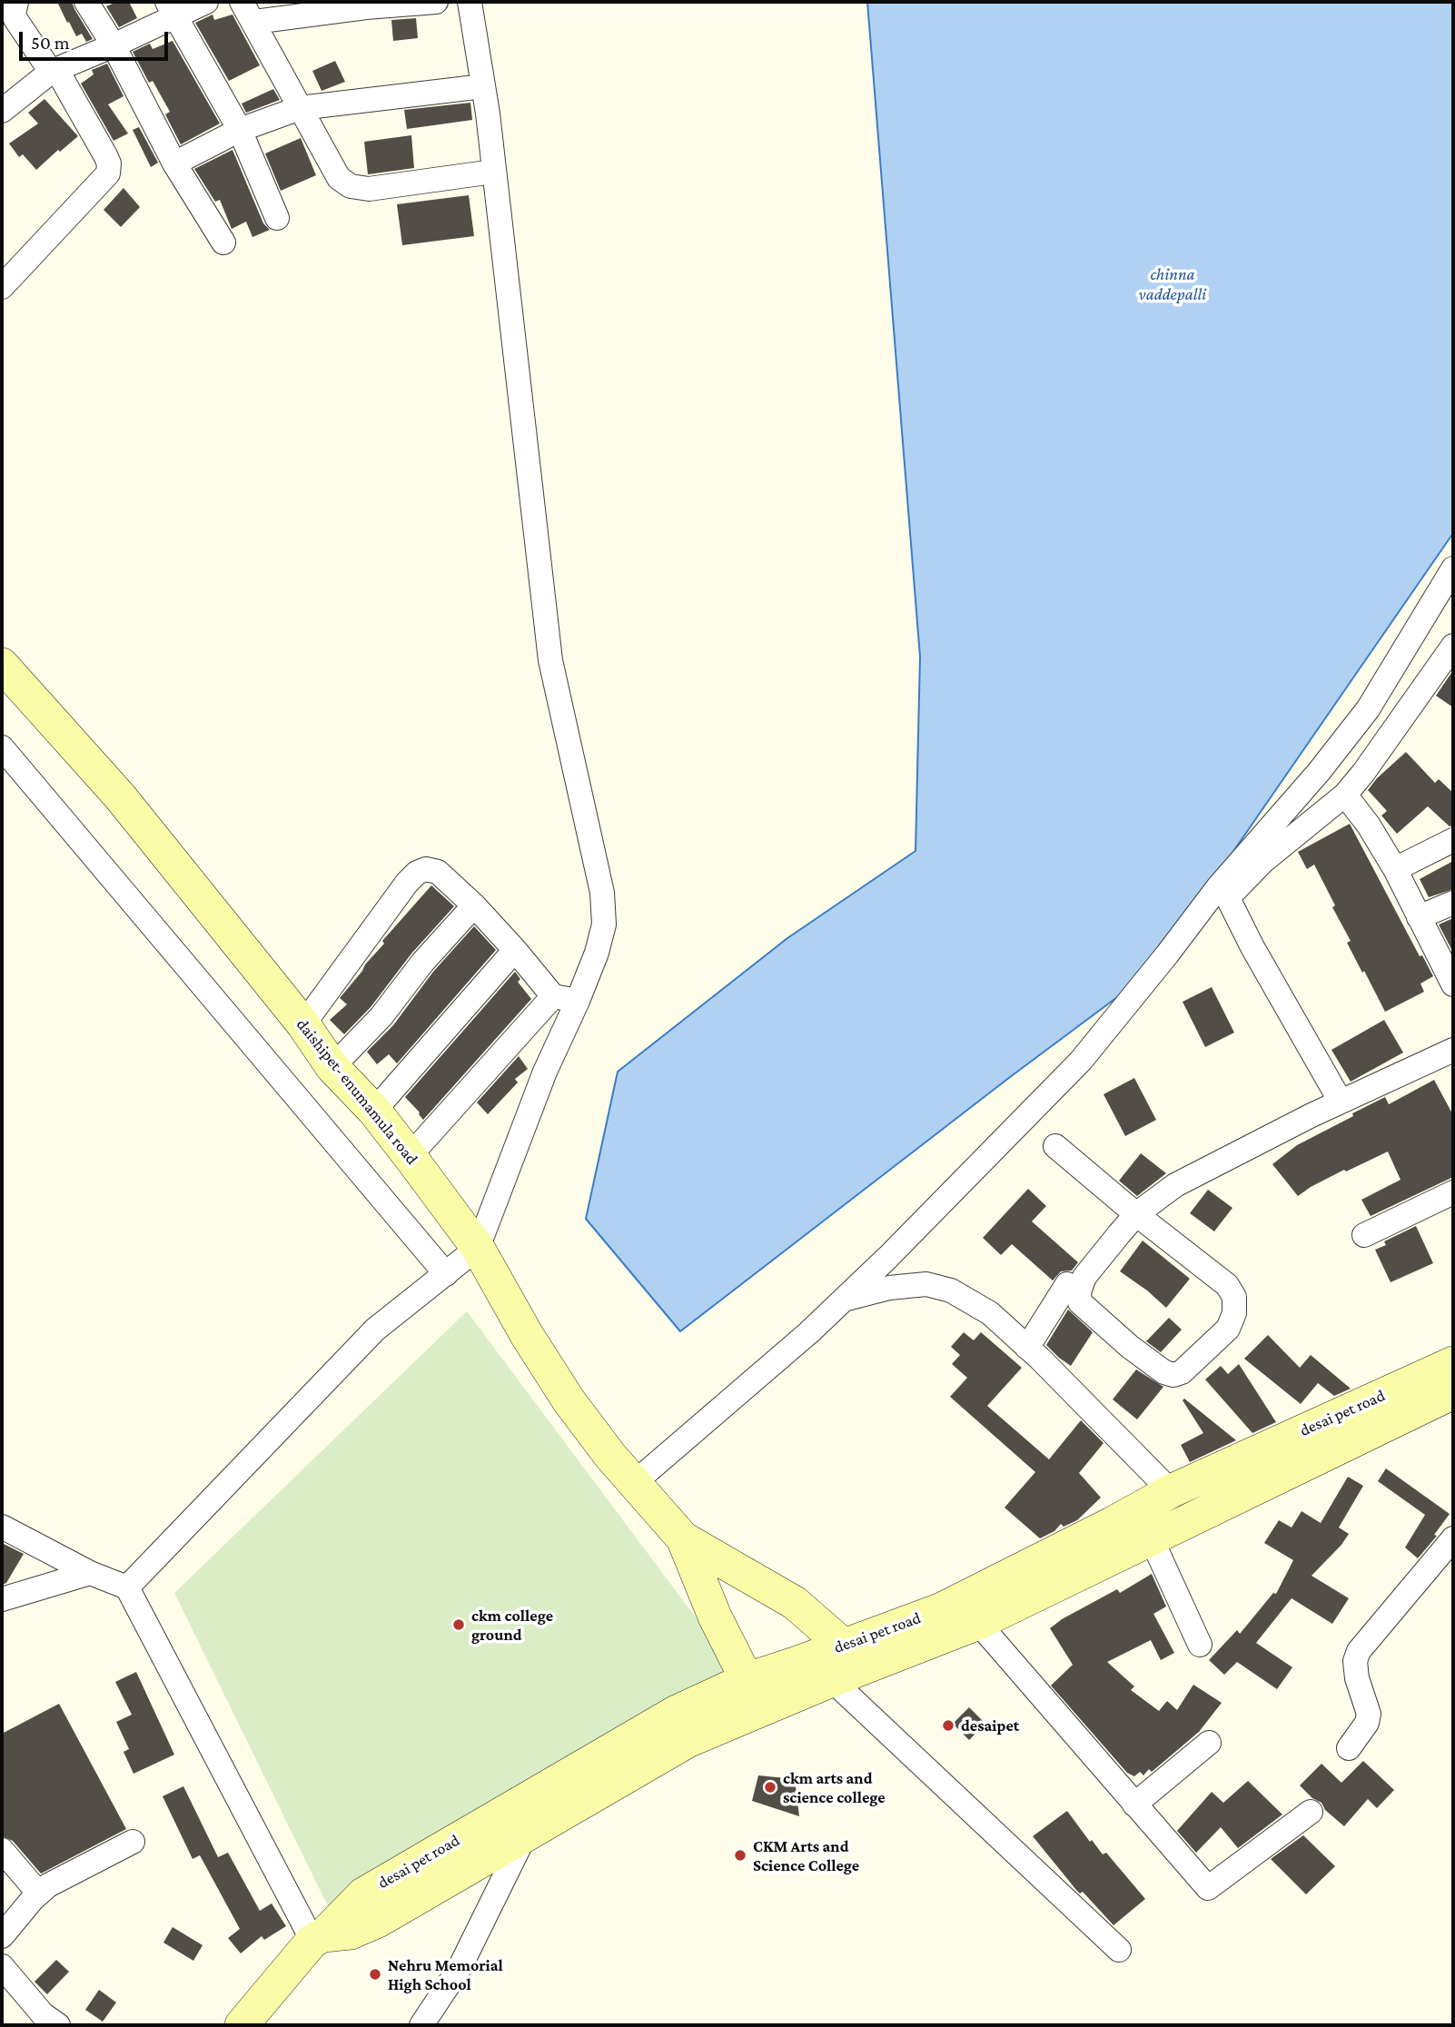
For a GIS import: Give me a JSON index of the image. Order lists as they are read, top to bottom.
{
  "streets": {
    "street": ["daishipet- enumamula road", "desai pet road"]
  },
  "crossings": [
    ["daishipet- enumamula road", "desai pet road"]
  ],
  "water": ["chinna vaddepalli"],
  "places": [
    "ckm college ground",
    "desaipet",
    "ckm arts and science college",
    "CKM Arts and Science College",
    "Nehru Memorial High School"
  ],
  "scale_bar": "50 m"
}
